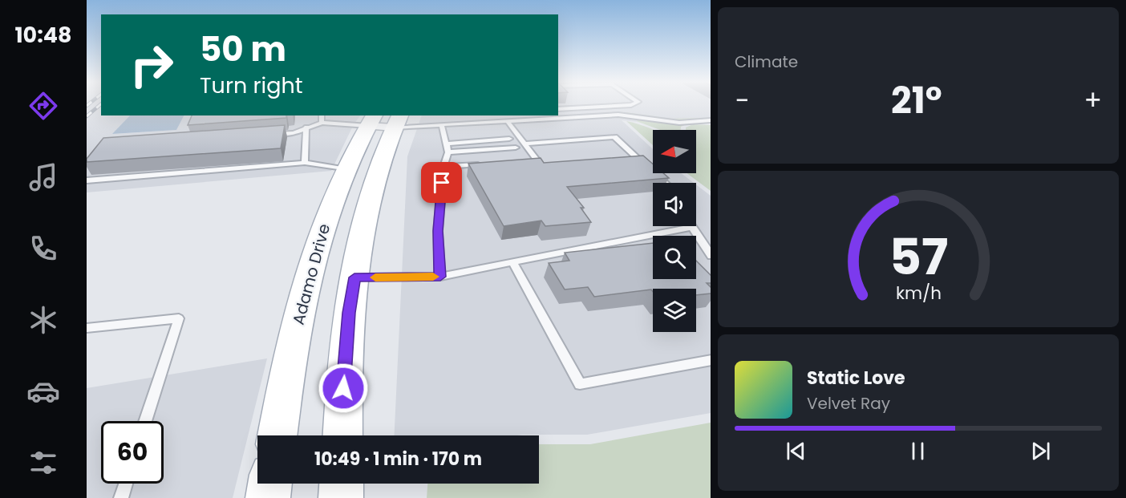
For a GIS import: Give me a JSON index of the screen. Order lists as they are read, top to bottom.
{
  "streets": {
    "main road": ["Adamo Drive"]
  },
  "north": "left",
  "page": {
    "tabs": "10:48",
    "tile": "Climate",
    "turn": ["50 m", "Turn right"],
    "heat": ["−", "21°", "+"],
    "song": ["Static Love", "Velvet Ray"],
    "limit": "60",
    "trip": "10:49 · 1 min · 170 m",
    "gauge": ["57", "km/h"]
  }
}
